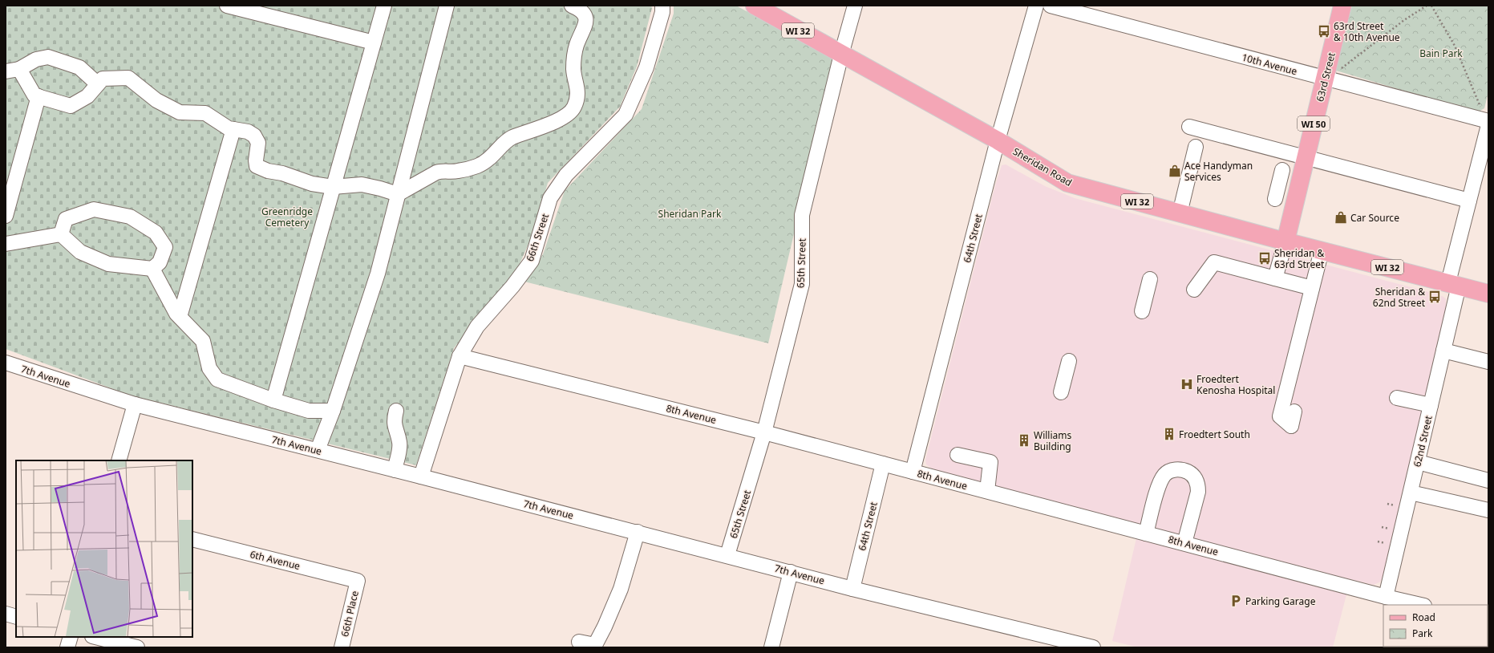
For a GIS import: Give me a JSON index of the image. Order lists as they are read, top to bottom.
{
  "streets": {
    "main road": [
      "WI 32",
      "63rd Street",
      "WI 50",
      "Sheridan Road"
    ],
    "street": [
      "10th Avenue",
      "66th Street",
      "64th Street",
      "65th Street",
      "7th Avenue",
      "8th Avenue",
      "62nd Street",
      "6th Avenue",
      "66th Place"
    ]
  },
  "crossings": [
    ["10th Avenue", "63rd Street"],
    ["63rd Street", "Sheridan Road"],
    ["Sheridan Road", "64th Street"],
    ["Sheridan Road", "65th Street"],
    ["Sheridan Road", "62nd Street"],
    ["66th Street", "7th Avenue"],
    ["66th Street", "8th Avenue"],
    ["64th Street", "7th Avenue"],
    ["64th Street", "8th Avenue"],
    ["65th Street", "7th Avenue"],
    ["65th Street", "8th Avenue"],
    ["8th Avenue", "62nd Street"],
    ["6th Avenue", "66th Place"]
  ],
  "parks": ["Bain Park", "Greenridge Cemetery", "Sheridan Park"],
  "places": {
    "bus stop": ["63rd Street & 10th Avenue", "Sheridan & 63rd Street", "Sheridan & 62nd Street"],
    "shop": ["Ace Handyman Services", "Car Source"],
    "hospital": ["Froedtert Kenosha Hospital"],
    "building": ["Froedtert South", "Williams Building"],
    "parking": ["Parking Garage"]
  },
  "legend": ["Road", "Park"]
}
